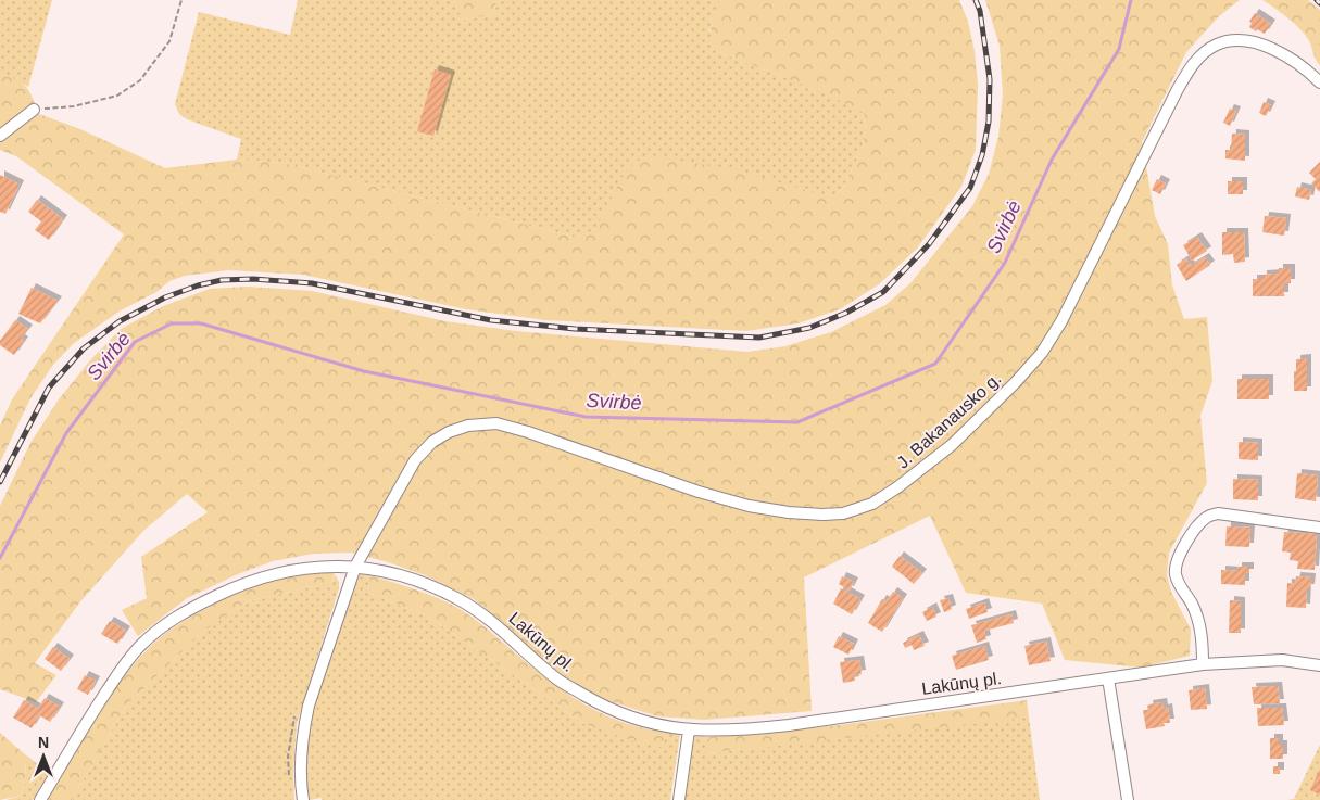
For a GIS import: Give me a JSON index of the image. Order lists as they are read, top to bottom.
{
  "streets": {
    "street": ["J. Bakanausko g.", "Lakūnų pl."]
  },
  "crossings": [
    ["J. Bakanausko g.", "Lakūnų pl."]
  ],
  "water": ["Svirbė"],
  "north": "top"
}
